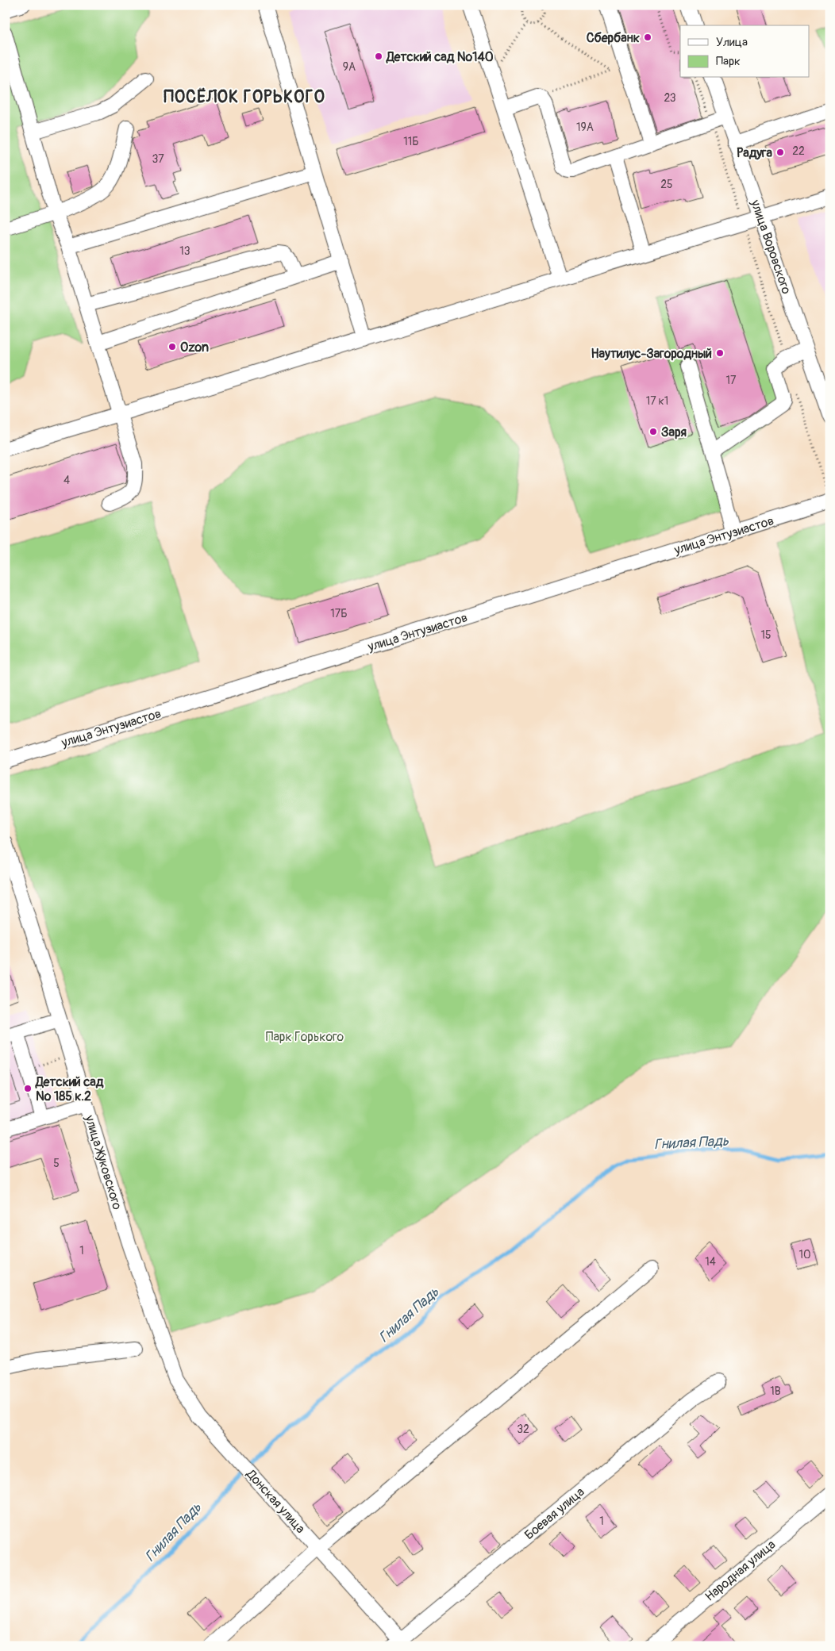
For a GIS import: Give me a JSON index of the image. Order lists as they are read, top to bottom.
{
  "streets": {
    "street": [
      "улица Воровского",
      "улица Энтузиастов",
      "улица Жуковского",
      "Донская улица",
      "Боевая улица",
      "Народная улица"
    ]
  },
  "crossings": [
    ["улица Жуковского", "Донская улица"],
    ["Донская улица", "Боевая улица"]
  ],
  "districts": ["ПОСЁЛОК ГОРЬКОГО"],
  "water": ["Гнилая Падь"],
  "parks": ["Парк Горького"],
  "places": [
    "Сбербанк",
    "Детский сад №140",
    "Радуга",
    "Ozon",
    "Наутилус-Загородный",
    "Заря",
    "Детский сад № 185 к.2"
  ],
  "house_numbers": [
    "9А",
    "23",
    "19А",
    "11Б",
    "22",
    "37",
    "25",
    "13",
    "17",
    "17 к1",
    "4",
    "17Б",
    "15",
    "5",
    "1",
    "10",
    "14",
    "1В",
    "32",
    "1"
  ],
  "legend": ["Улица", "Парк"]
}
